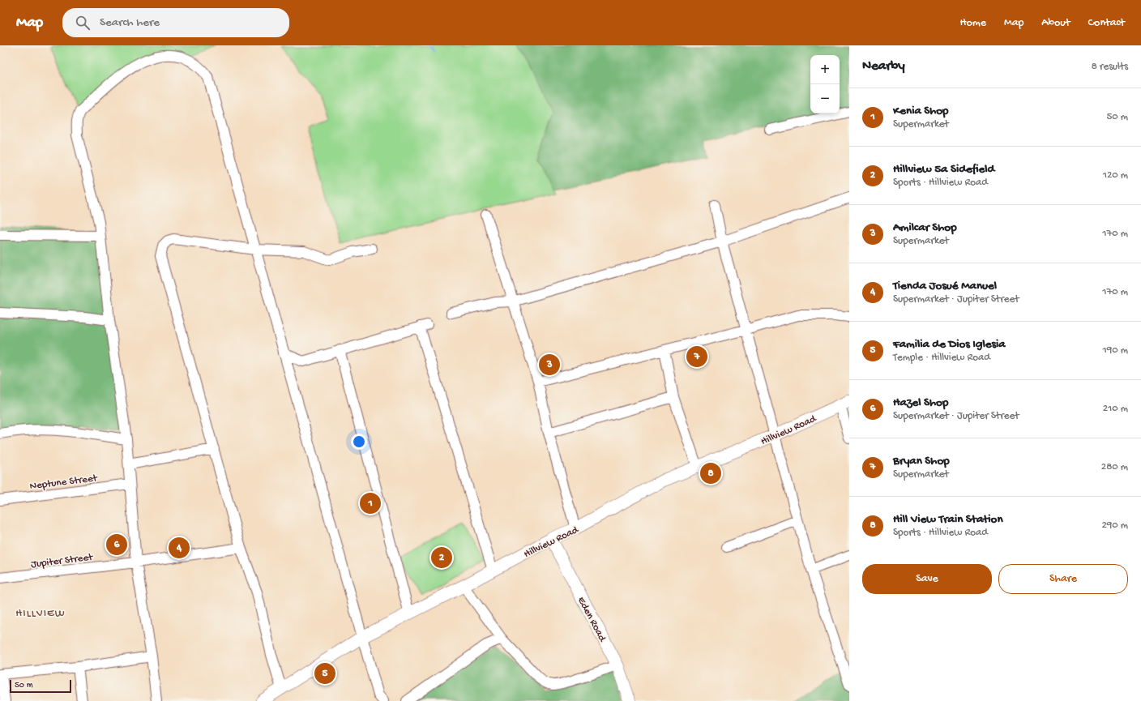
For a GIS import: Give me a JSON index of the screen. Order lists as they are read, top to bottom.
{
  "streets": {
    "street": [
      "Hillview Road",
      "Neptune Street",
      "Jupiter Street",
      "Eden Road"
    ]
  },
  "crossings": [
    ["Hillview Road", "Eden Road"]
  ],
  "districts": ["HILLVIEW"],
  "scale_bar": "50 m",
  "page": {
    "header": "Map",
    "search": "Search here",
    "nav": [
      "Home",
      "Map",
      "About",
      "Contact"
    ],
    "heading": ["Nearby", "8 results"],
    "map_buttons": ["+", "−"],
    "list": [
      {
        "mark": "1",
        "name": "Kenia Shop",
        "note": "Supermarket",
        "value": "50 m"
      },
      {
        "mark": "2",
        "name": "Hillview 5a Sidefield",
        "note": "Sports · Hillview Road",
        "value": "120 m"
      },
      {
        "mark": "3",
        "name": "Amilcar Shop",
        "note": "Supermarket",
        "value": "170 m"
      },
      {
        "mark": "4",
        "name": "Tienda Josué Manuel",
        "note": "Supermarket · Jupiter Street",
        "value": "170 m"
      },
      {
        "mark": "5",
        "name": "Familia de Dios Iglesia",
        "note": "Temple · Hillview Road",
        "value": "190 m"
      },
      {
        "mark": "6",
        "name": "Hazel Shop",
        "note": "Supermarket · Jupiter Street",
        "value": "210 m"
      },
      {
        "mark": "7",
        "name": "Bryan Shop",
        "note": "Supermarket",
        "value": "280 m"
      },
      {
        "mark": "8",
        "name": "Hill View Train Station",
        "note": "Sports · Hillview Road",
        "value": "290 m"
      }
    ],
    "pins": [
      "7",
      "3",
      "8",
      "1",
      "6",
      "4",
      "2",
      "5"
    ],
    "buttons": ["Save", "Share"],
    "scale": "50 m"
  }
}
